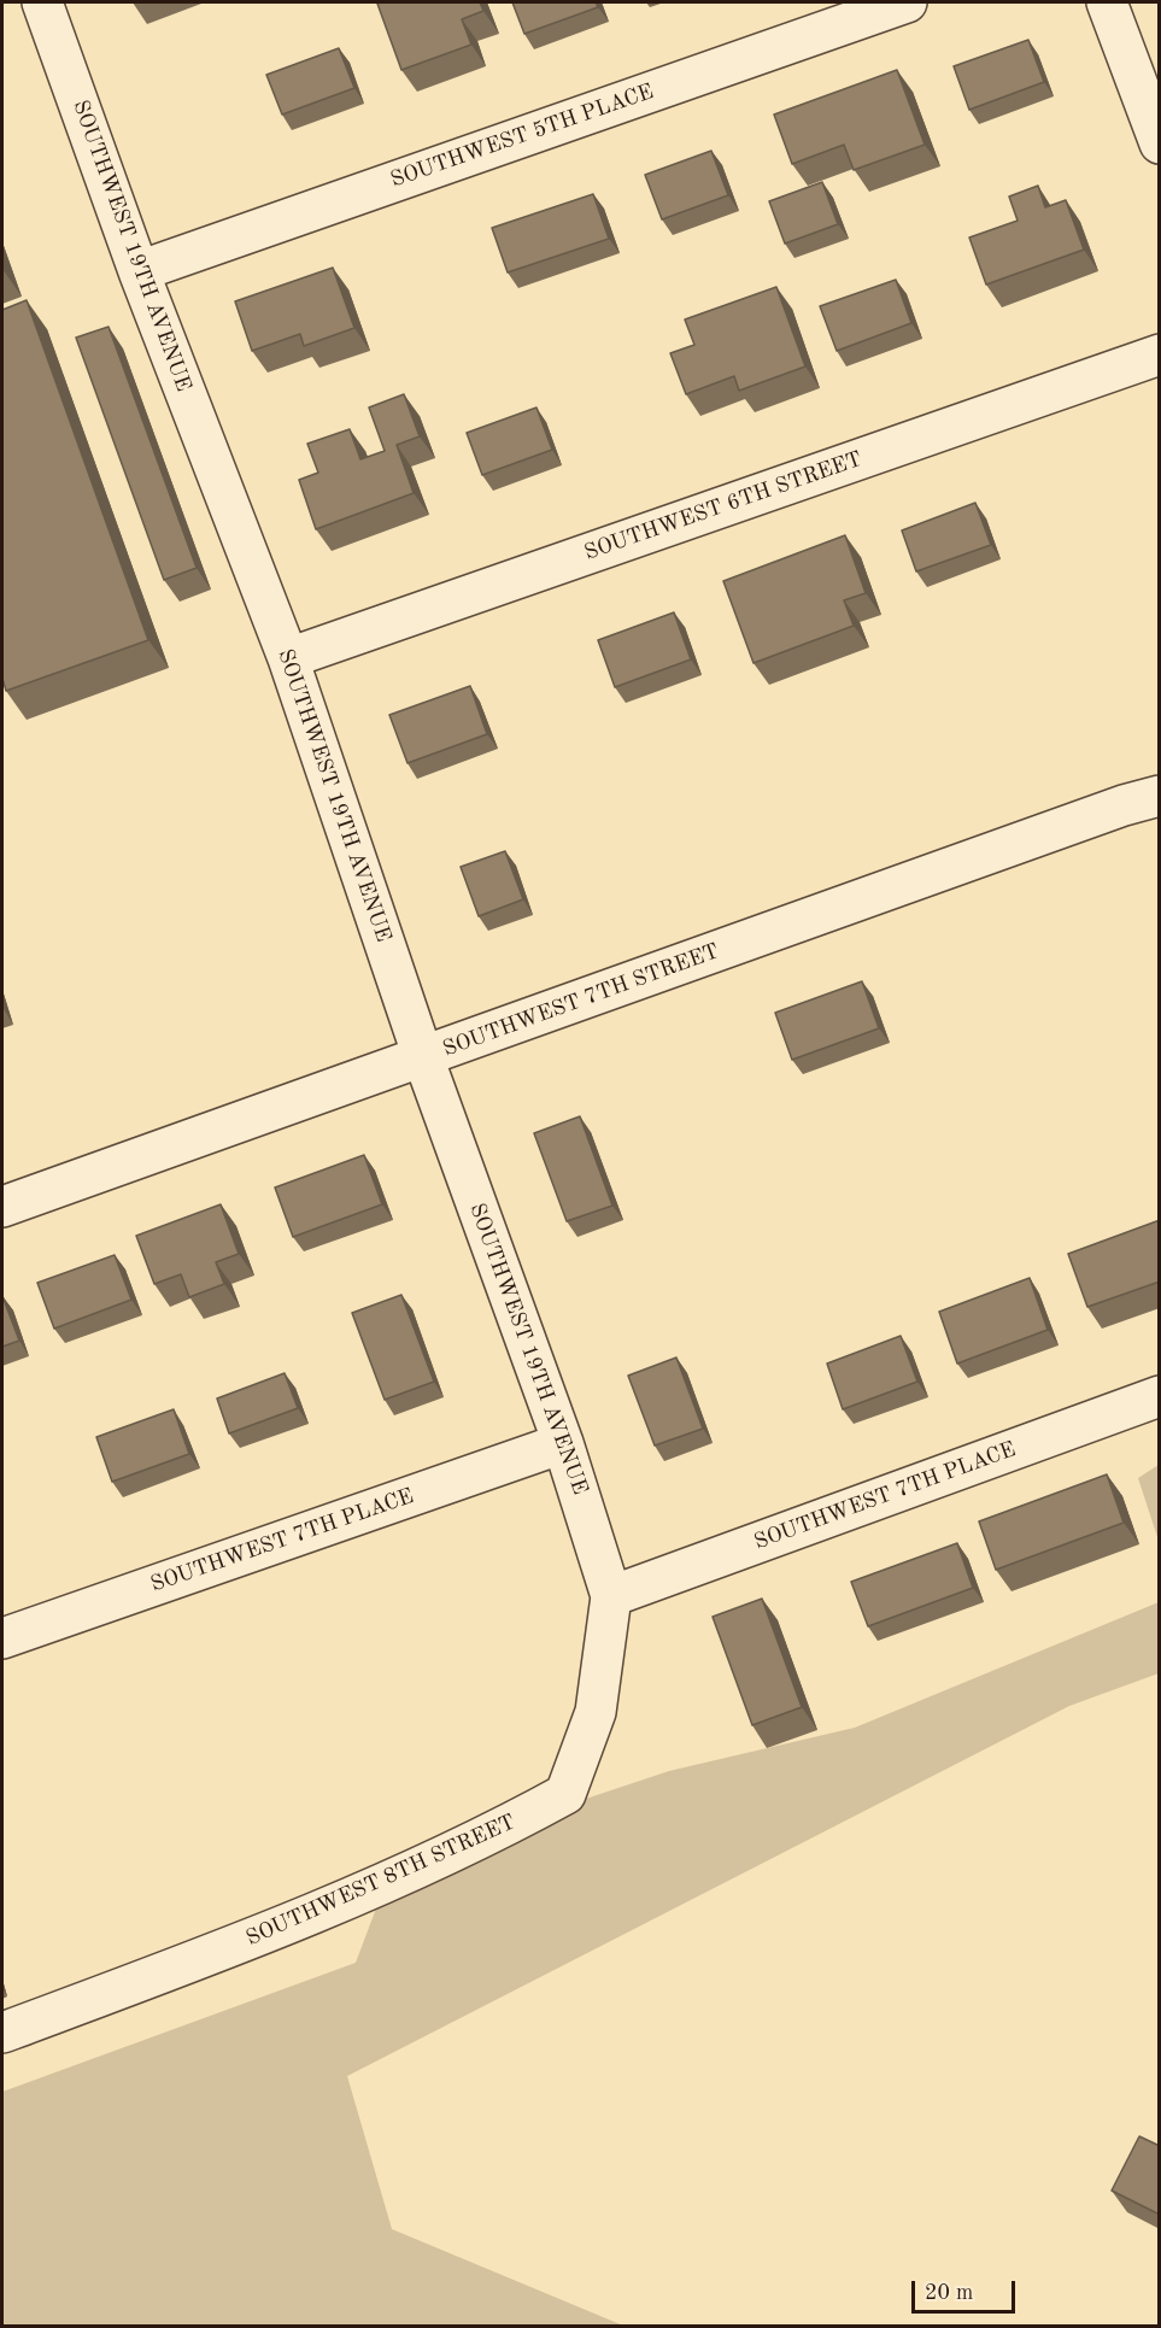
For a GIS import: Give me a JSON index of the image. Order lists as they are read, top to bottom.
{
  "streets": {
    "street": [
      "SOUTHWEST 5TH PLACE",
      "SOUTHWEST 19TH AVENUE",
      "SOUTHWEST 6TH STREET",
      "SOUTHWEST 7TH STREET",
      "SOUTHWEST 7TH PLACE",
      "SOUTHWEST 8TH STREET"
    ]
  },
  "crossings": [
    ["SOUTHWEST 5TH PLACE", "SOUTHWEST 19TH AVENUE"],
    ["SOUTHWEST 19TH AVENUE", "SOUTHWEST 6TH STREET"],
    ["SOUTHWEST 19TH AVENUE", "SOUTHWEST 7TH STREET"],
    ["SOUTHWEST 19TH AVENUE", "SOUTHWEST 7TH PLACE"],
    ["SOUTHWEST 19TH AVENUE", "SOUTHWEST 8TH STREET"],
    ["SOUTHWEST 7TH PLACE", "SOUTHWEST 8TH STREET"]
  ],
  "scale_bar": "20 m"
}
